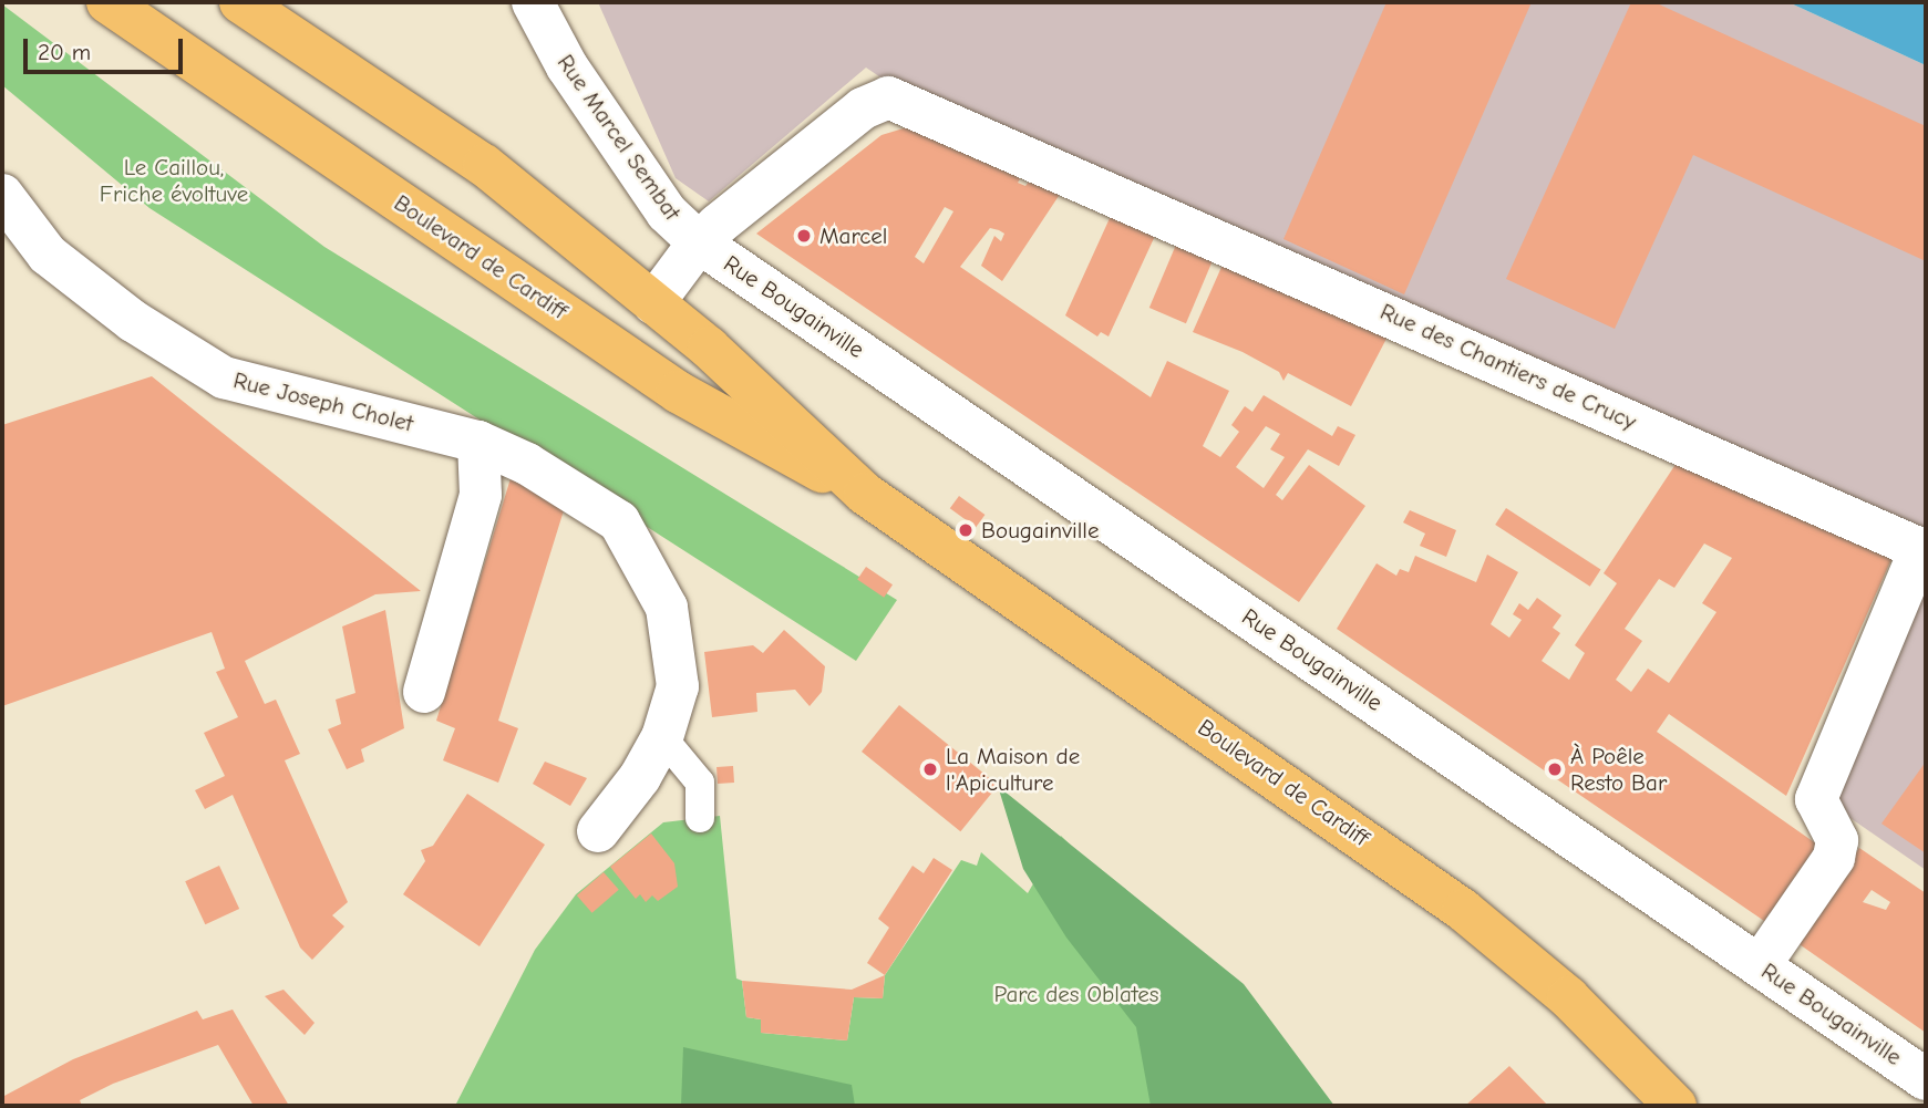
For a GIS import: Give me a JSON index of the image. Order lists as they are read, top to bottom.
{
  "streets": {
    "main road": ["Boulevard de Cardiff"],
    "street": [
      "Rue Marcel Sembat",
      "Rue Bougainville",
      "Rue des Chantiers de Crucy",
      "Rue Joseph Cholet"
    ]
  },
  "crossings": [
    ["Rue Marcel Sembat", "Boulevard de Cardiff"],
    ["Rue Marcel Sembat", "Rue Bougainville"],
    ["Rue Marcel Sembat", "Rue des Chantiers de Crucy"],
    ["Rue Bougainville", "Rue des Chantiers de Crucy"]
  ],
  "parks": ["Le Caillou, Friche évoltuve", "Parc des Oblates"],
  "places": [
    "Marcel",
    "Bougainville",
    "La Maison de l'Apiculture",
    "À Poêle Resto Bar"
  ],
  "scale_bar": "20 m"
}
